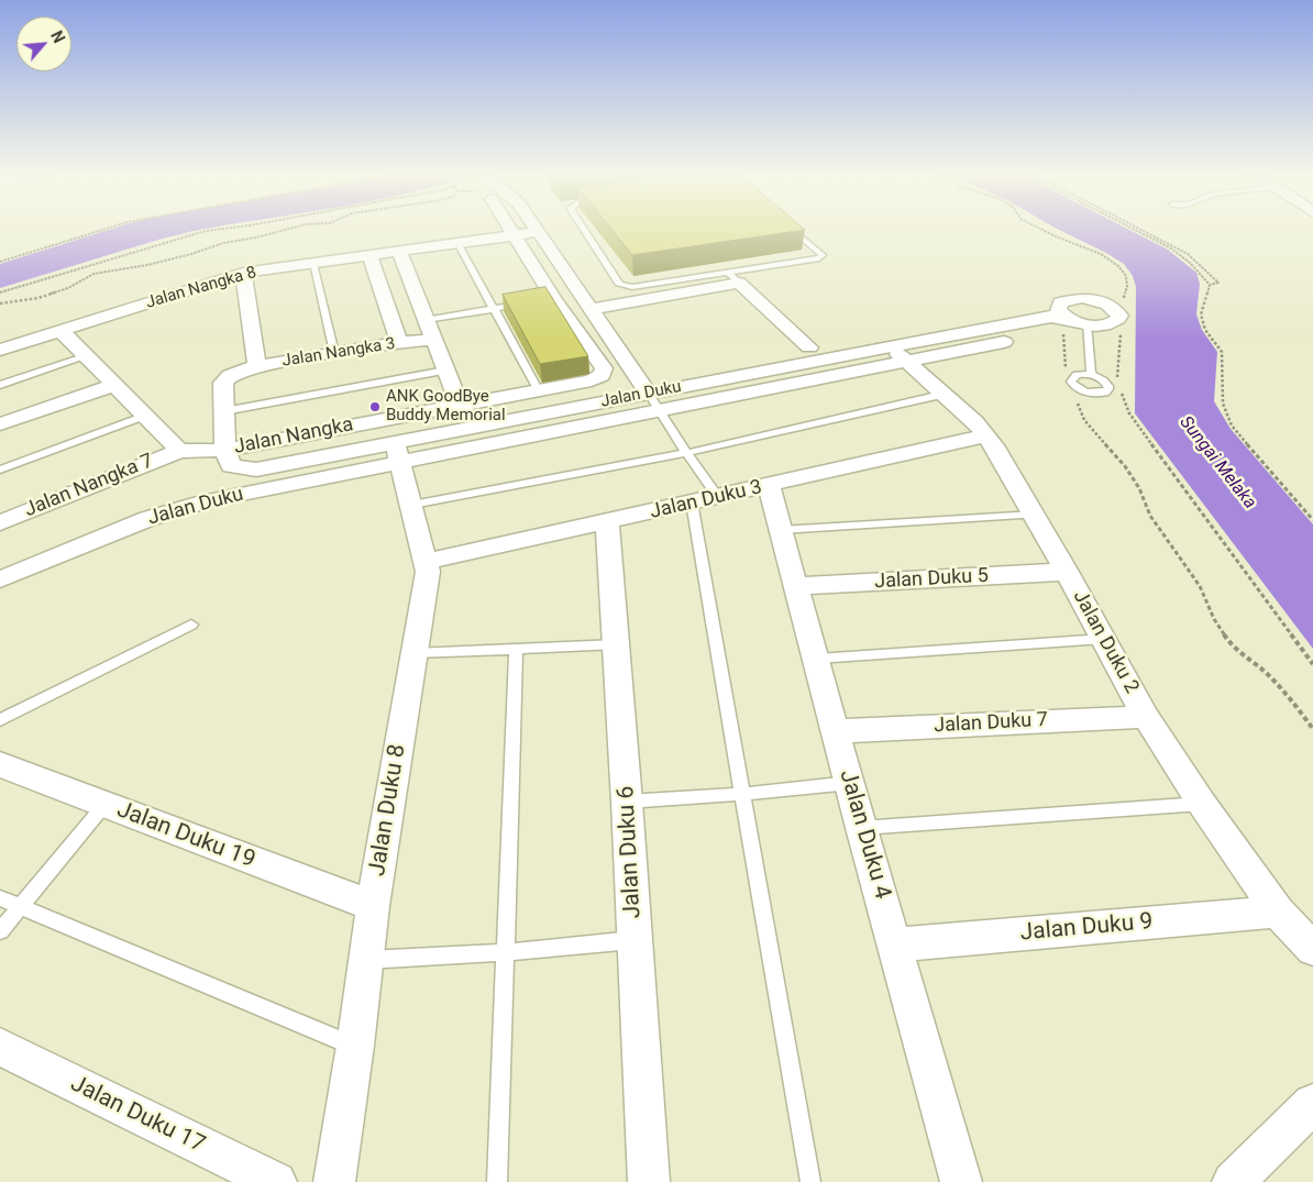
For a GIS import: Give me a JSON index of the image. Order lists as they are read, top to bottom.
{
  "streets": {
    "street": [
      "Jalan Nangka 8",
      "Jalan Nangka 3",
      "Jalan Duku",
      "Jalan Nangka",
      "Jalan Nangka 7",
      "Jalan Duku 3",
      "Jalan Duku 5",
      "Jalan Duku 2",
      "Jalan Duku 7",
      "Jalan Duku 8",
      "Jalan Duku 4",
      "Jalan Duku 19",
      "Jalan Duku 6",
      "Jalan Duku 9",
      "Jalan Duku 17"
    ]
  },
  "crossings": [
    ["Jalan Nangka 8", "Jalan Nangka"],
    ["Jalan Duku", "Jalan Nangka"],
    ["Jalan Duku", "Jalan Duku 2"],
    ["Jalan Duku", "Jalan Duku 8"],
    ["Jalan Nangka", "Jalan Nangka 7"],
    ["Jalan Duku 3", "Jalan Duku 2"],
    ["Jalan Duku 3", "Jalan Duku 8"],
    ["Jalan Duku 3", "Jalan Duku 4"],
    ["Jalan Duku 3", "Jalan Duku 6"],
    ["Jalan Duku 5", "Jalan Duku 2"],
    ["Jalan Duku 5", "Jalan Duku 4"],
    ["Jalan Duku 2", "Jalan Duku 7"],
    ["Jalan Duku 2", "Jalan Duku 9"],
    ["Jalan Duku 7", "Jalan Duku 4"],
    ["Jalan Duku 8", "Jalan Duku 19"],
    ["Jalan Duku 4", "Jalan Duku 9"]
  ],
  "water": ["Sungai Melaka"],
  "places": ["ANK GoodBye Buddy Memorial"],
  "north": "top right"
}
